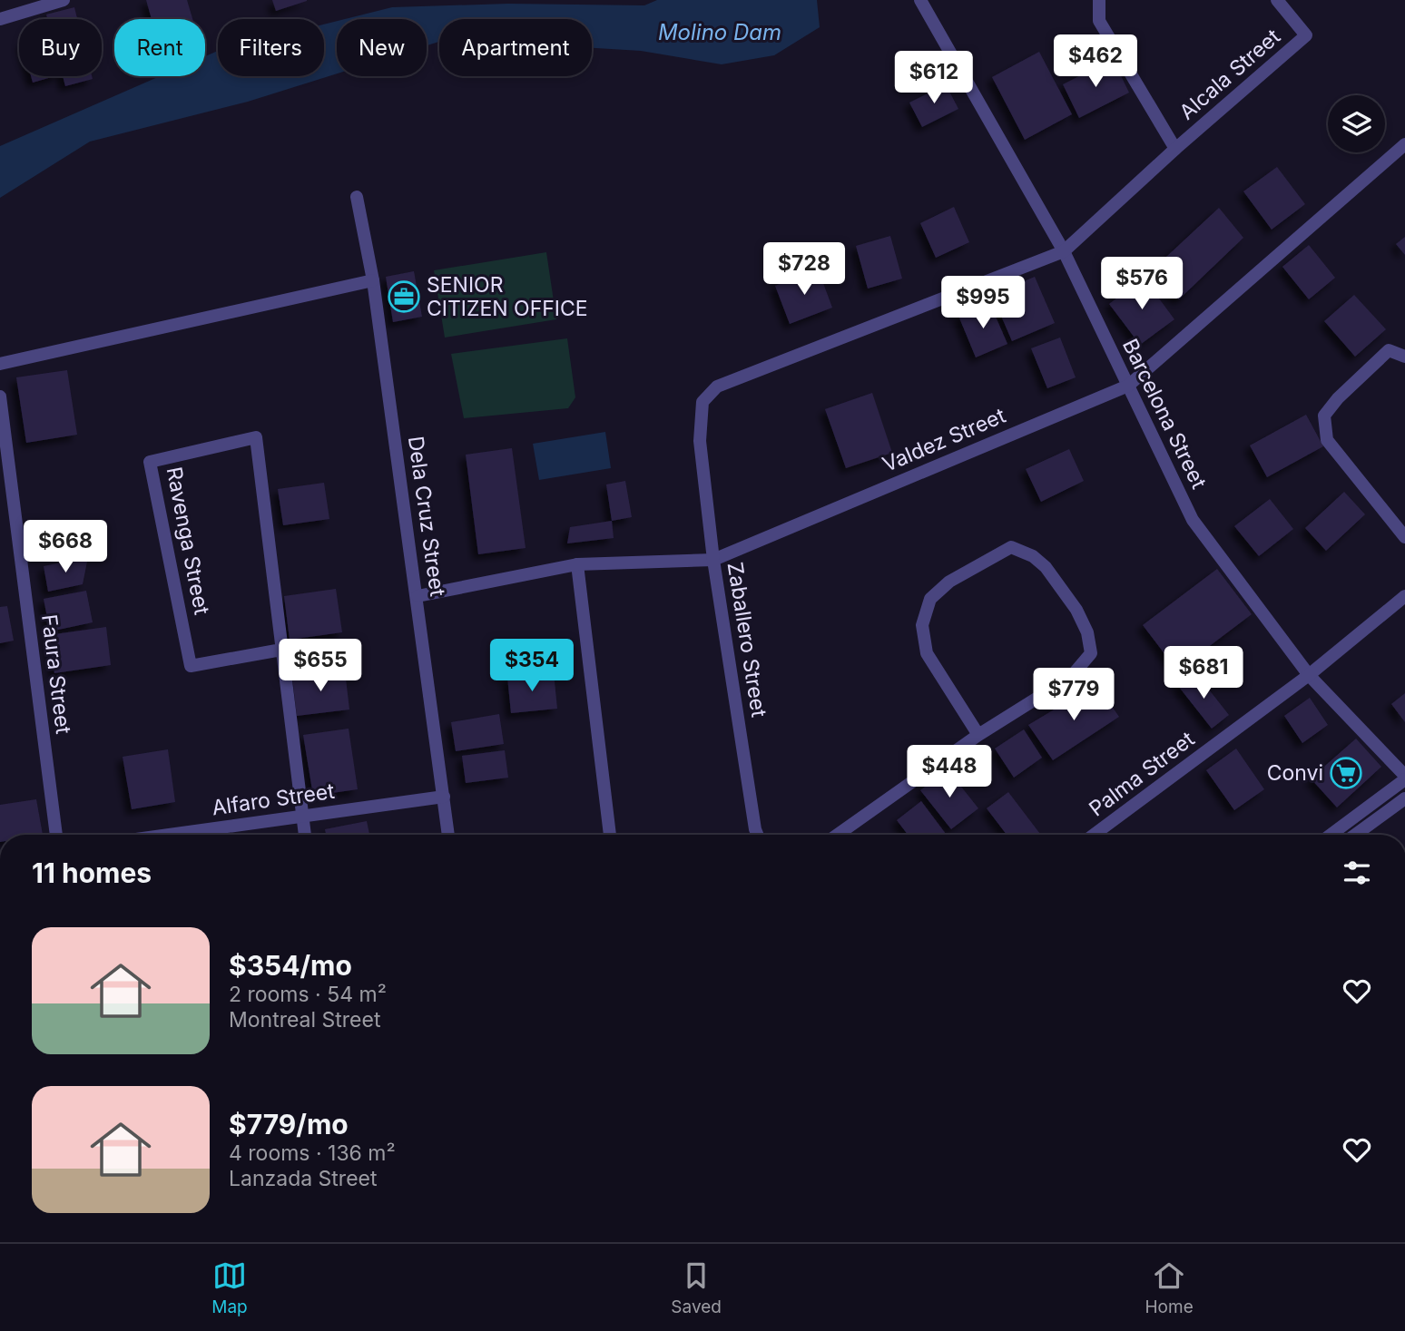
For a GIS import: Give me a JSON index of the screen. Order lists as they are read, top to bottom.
{
  "streets": {
    "street": [
      "Alcala Street",
      "Barcelona Street",
      "Valdez Street",
      "Dela Cruz Street",
      "Ravenga Street",
      "Zaballero Street",
      "Faura Street",
      "Palma Street",
      "Alfaro Street"
    ]
  },
  "crossings": [
    ["Alcala Street", "Barcelona Street"],
    ["Alcala Street", "Zaballero Street"],
    ["Barcelona Street", "Valdez Street"],
    ["Barcelona Street", "Zaballero Street"],
    ["Barcelona Street", "Palma Street"],
    ["Valdez Street", "Dela Cruz Street"],
    ["Valdez Street", "Zaballero Street"],
    ["Dela Cruz Street", "Alfaro Street"],
    ["Ravenga Street", "Alfaro Street"]
  ],
  "water": ["Molino Dam"],
  "places": {
    "office": ["SENIOR CITIZEN OFFICE"],
    "supermarket": ["Convi"]
  },
  "page": {
    "chip": [
      "Buy",
      "Rent",
      "Filters",
      "New",
      "Apartment"
    ],
    "price": [
      "$462",
      "$612",
      "$728",
      "$576",
      "$995",
      "$668",
      "$655",
      "$354",
      "$681",
      "$779",
      "$448"
    ],
    "heading": "11 homes",
    "list": [
      {
        "name": "$354/mo",
        "note": "2 rooms · 54 m² · Montreal Street"
      },
      {
        "name": "$779/mo",
        "note": "4 rooms · 136 m² · Lanzada Street"
      }
    ],
    "tabs": ["Map", "Saved", "Home"]
  }
}
